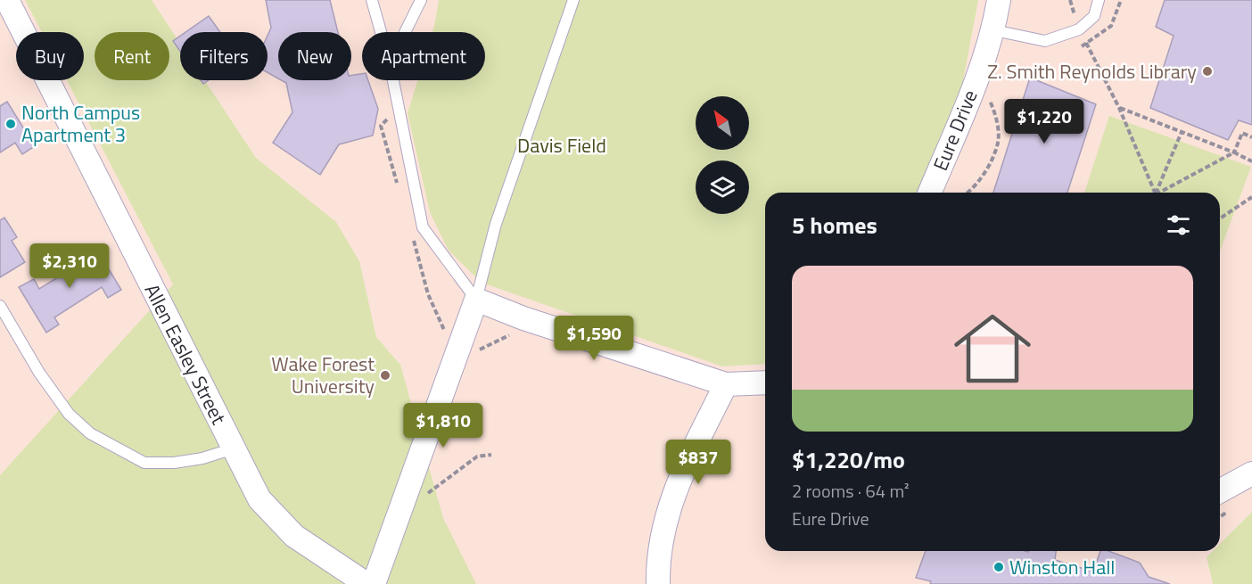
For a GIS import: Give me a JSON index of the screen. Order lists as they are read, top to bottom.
{
  "streets": {
    "street": ["Eure Drive", "Allen Easley Street"]
  },
  "parks": ["Davis Field"],
  "places": [
    "Z. Smith Reynolds Library",
    "North Campus Apartment 3",
    "Wake Forest University",
    "Winston Hall"
  ],
  "north": "top left",
  "page": {
    "chip": [
      "Buy",
      "Rent",
      "Filters",
      "New",
      "Apartment"
    ],
    "price": [
      "$1,220",
      "$2,310",
      "$1,590",
      "$1,810",
      "$837"
    ],
    "heading": "5 homes",
    "list": [
      {
        "name": "$1,220/mo",
        "note": "2 rooms · 64 m² · Eure Drive"
      }
    ]
  }
}
